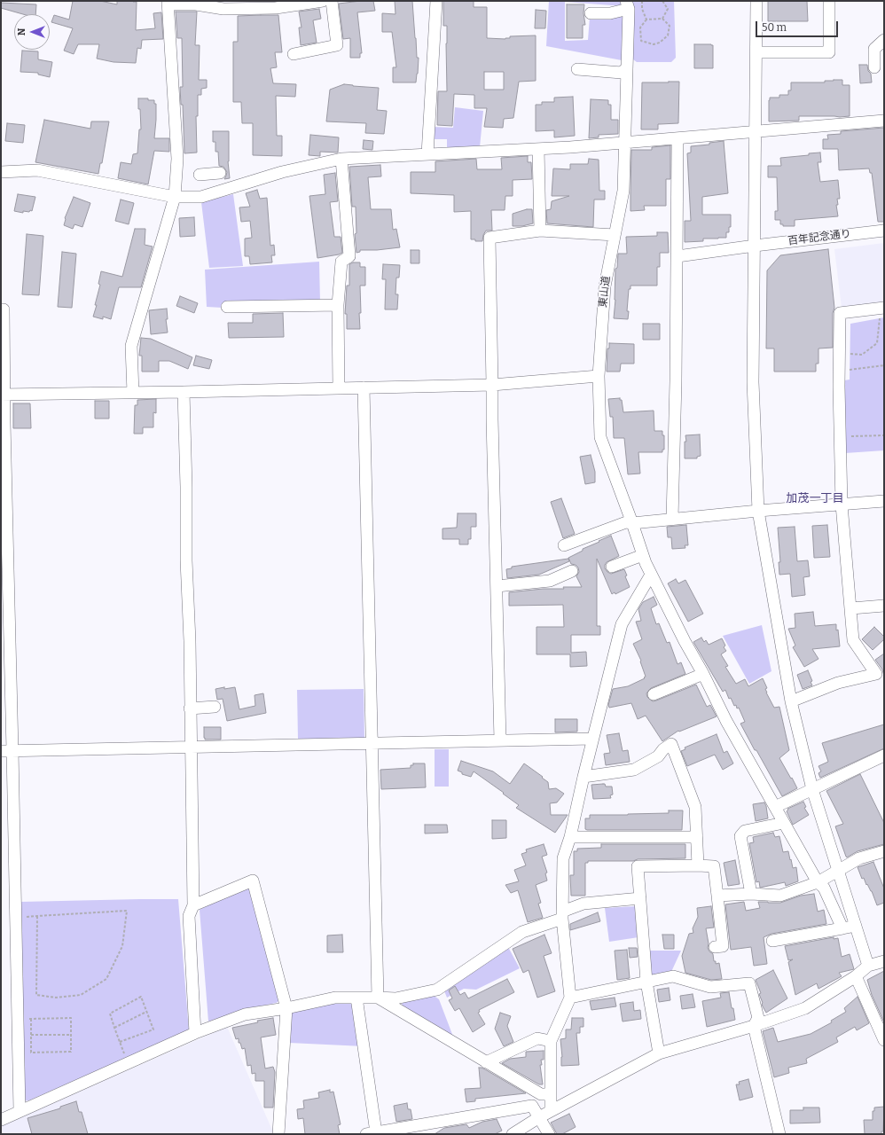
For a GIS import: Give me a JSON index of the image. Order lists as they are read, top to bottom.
{
  "streets": {
    "street": ["百年記念通り", "東山道"]
  },
  "districts": ["加茂一丁目"],
  "scale_bar": "50 m",
  "north": "left"
}
